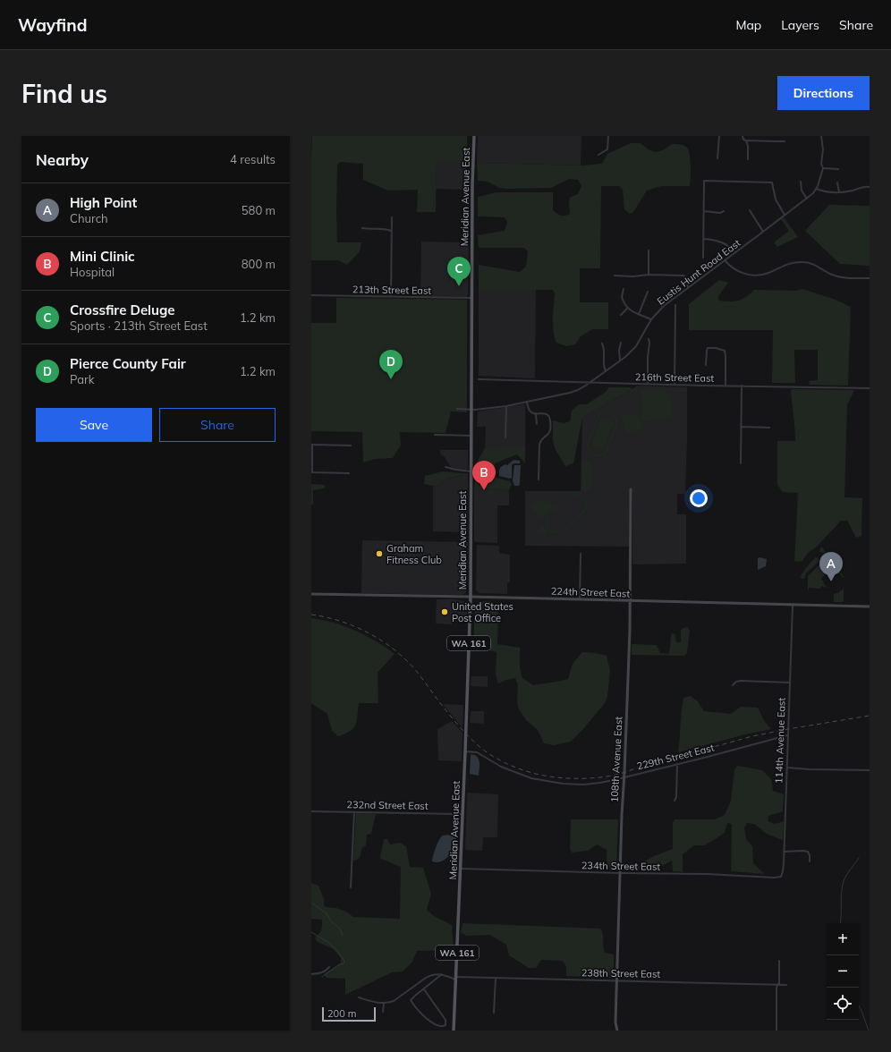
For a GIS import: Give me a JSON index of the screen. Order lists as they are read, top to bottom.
{
  "streets": {
    "main road": [
      "Meridian Avenue East",
      "224th Street East",
      "WA 161",
      "108th Avenue East"
    ],
    "street": [
      "Eustis Hunt Road East",
      "213th Street East",
      "216th Street East",
      "114th Avenue East",
      "229th Street East",
      "232nd Street East",
      "234th Street East",
      "238th Street East"
    ]
  },
  "crossings": [
    ["Meridian Avenue East", "Eustis Hunt Road East"],
    ["Meridian Avenue East", "213th Street East"],
    ["Meridian Avenue East", "224th Street East"],
    ["Meridian Avenue East", "229th Street East"],
    ["Meridian Avenue East", "232nd Street East"],
    ["Meridian Avenue East", "234th Street East"],
    ["Meridian Avenue East", "238th Street East"],
    ["Eustis Hunt Road East", "216th Street East"],
    ["224th Street East", "114th Avenue East"],
    ["224th Street East", "108th Avenue East"],
    ["114th Avenue East", "229th Street East"],
    ["114th Avenue East", "234th Street East"],
    ["229th Street East", "108th Avenue East"],
    ["108th Avenue East", "234th Street East"],
    ["108th Avenue East", "238th Street East"]
  ],
  "places": ["Graham Fitness Club", "United States Post Office"],
  "scale_bar": "200 m",
  "page": {
    "header": "Wayfind",
    "nav": ["Map", "Layers", "Share"],
    "buttons": [
      "Directions",
      ["Save", "Share"]
    ],
    "title": "Find us",
    "heading": ["Nearby", "4 results"],
    "list": [
      {
        "mark": "A",
        "name": "High Point",
        "note": "Church",
        "value": "580 m"
      },
      {
        "mark": "B",
        "name": "Mini Clinic",
        "note": "Hospital",
        "value": "800 m"
      },
      {
        "mark": "C",
        "name": "Crossfire Deluge",
        "note": "Sports · 213th Street East",
        "value": "1.2 km"
      },
      {
        "mark": "D",
        "name": "Pierce County Fair",
        "note": "Park",
        "value": "1.2 km"
      }
    ],
    "pins": [
      "C",
      "D",
      "B",
      "A"
    ],
    "map_buttons": ["+", "−"],
    "scale": "200 m"
  }
}
